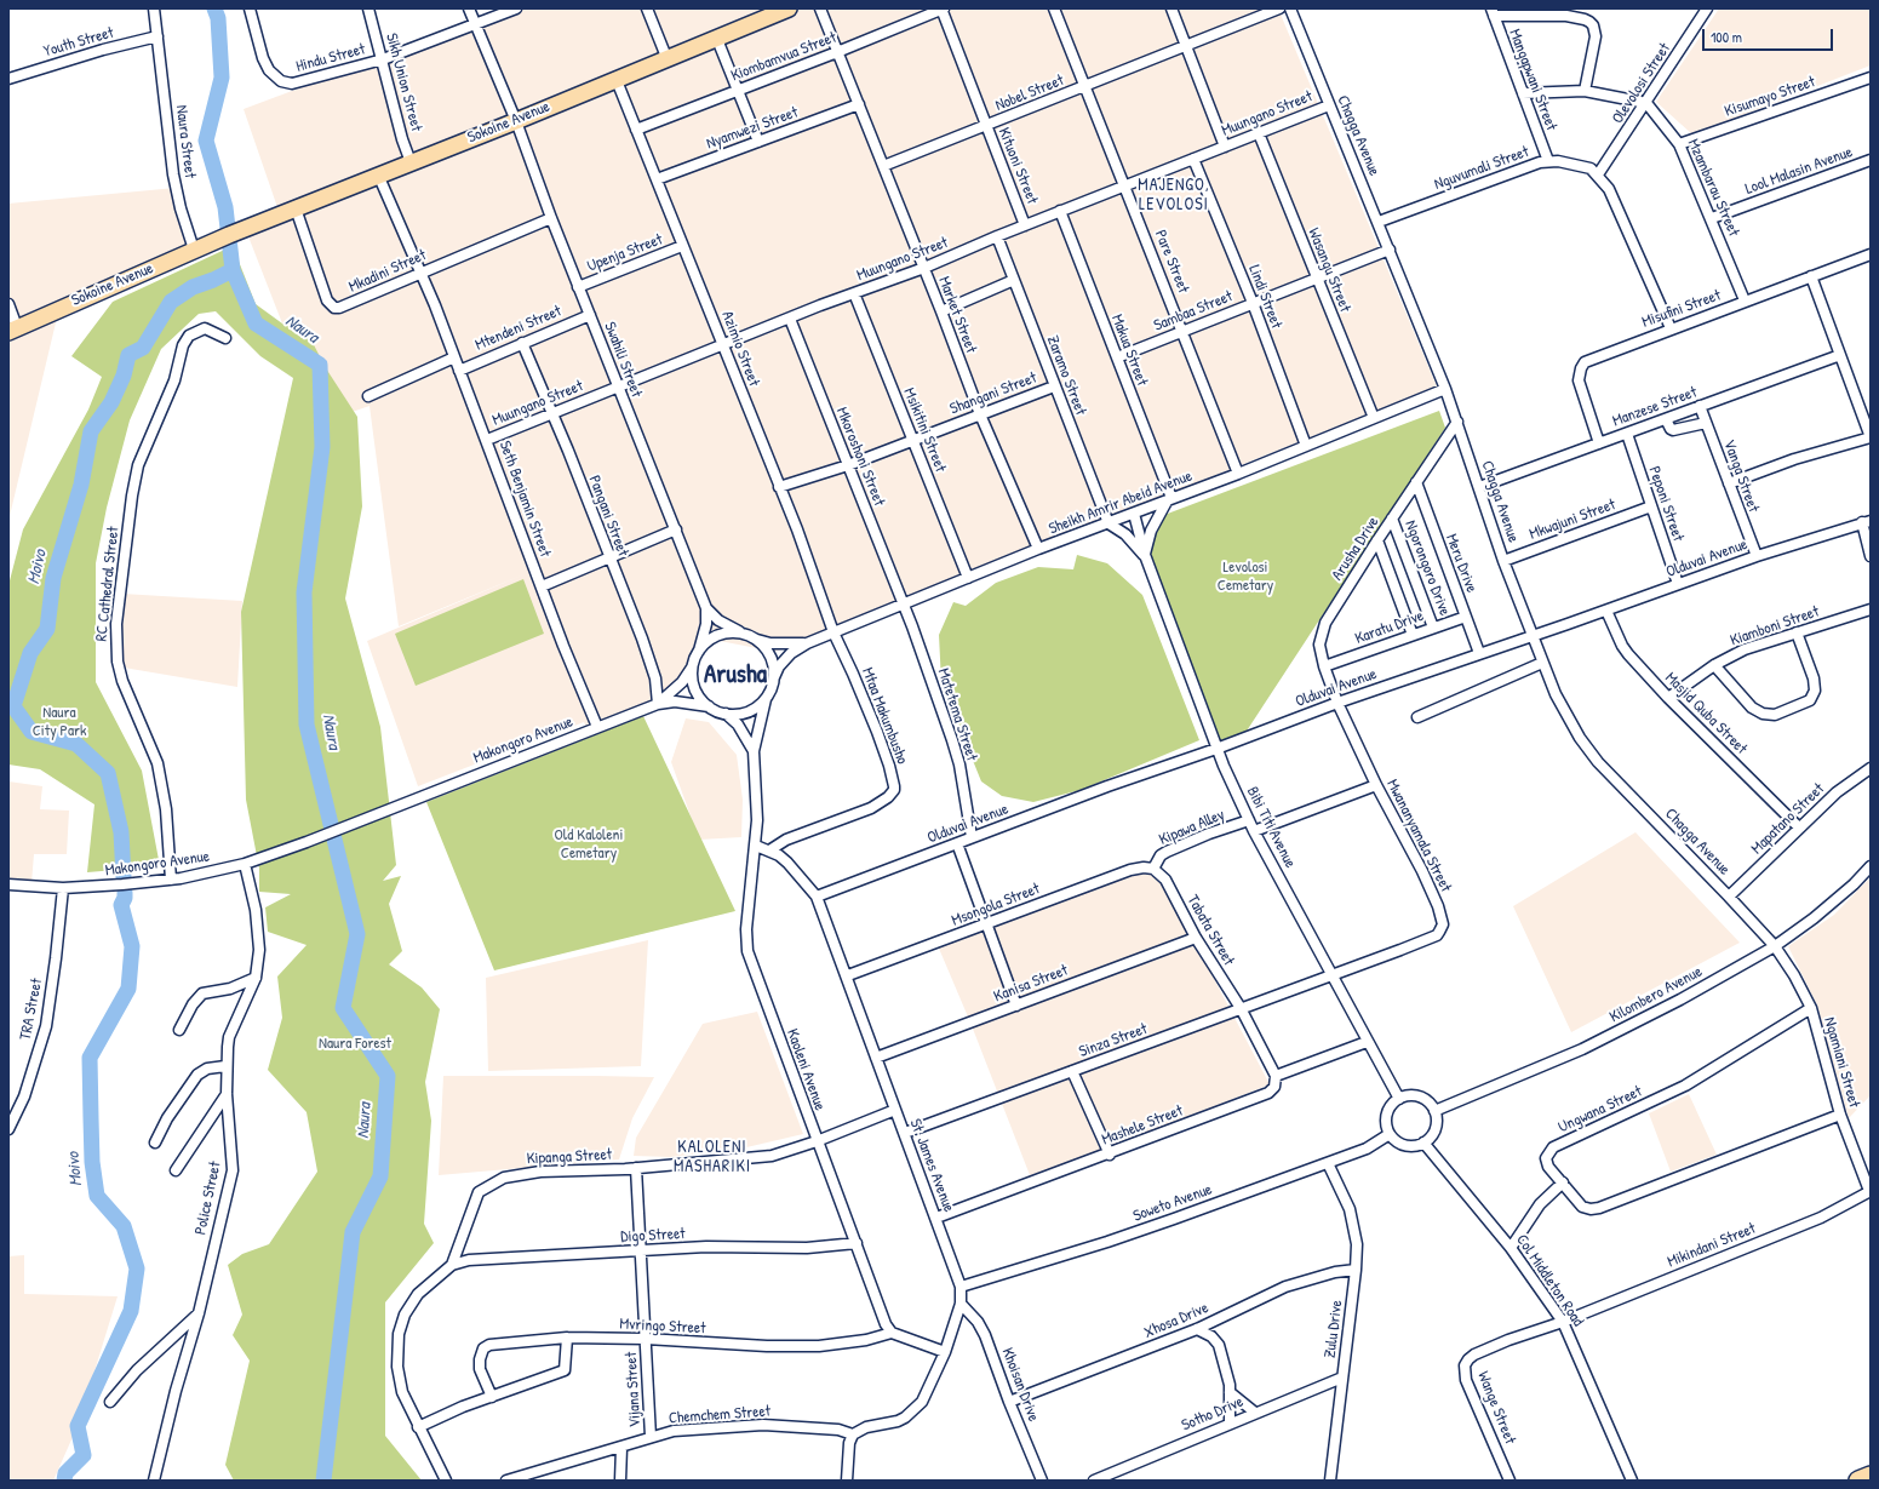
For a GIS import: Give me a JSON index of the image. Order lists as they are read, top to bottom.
{
  "streets": {
    "main road": ["Sokoine Avenue"],
    "street": [
      "Youth Street",
      "Kiombamvua Street",
      "Hindu Street",
      "Mangapwani Street",
      "Sikh Union Street",
      "Olevolosi Street",
      "Nobel Street",
      "Kisumayo Street",
      "Muungano Street",
      "Nyamwezi Street",
      "Chagga Avenue",
      "Naura Street",
      "Kituoni Street",
      "Nguvumali Street",
      "Lool Malasin Avenue",
      "Mzambarau Street",
      "Upenja Street",
      "Pare Street",
      "Wasangu Street",
      "Mkadini Street",
      "Lindi Street",
      "Misufini Street",
      "Sambaa Street",
      "Market Street",
      "Mtendeni Street",
      "Azimio Street",
      "Makua Street",
      "Swahili Street",
      "Zaramo Street",
      "Shangani Street",
      "Manzese Street",
      "Msikitini Street",
      "Mkoroshoni Street",
      "Vanga Street",
      "Seth Benjamin Street",
      "Sheikh Amrir Abeid Avenue",
      "Peponi Street",
      "Pangani Street",
      "Mkwajuni Street",
      "Arusha Drive",
      "Olduvai Avenue",
      "Meru Drive",
      "Ngorongoro Drive",
      "RC Cathedral Street",
      "Kiamboni Street",
      "Karatu Drive",
      "Masjid Quba Street",
      "Matetema Street",
      "Mtaa Makumbusho",
      "Makongoro Avenue",
      "Mapatano Street",
      "Kipawa Alley",
      "Bibi Titi Avenue",
      "Mwananyamala Street",
      "Msongola Street",
      "Tabata Street",
      "Kanisa Street",
      "Kilombero Avenue",
      "TRA Street",
      "Sinza Street",
      "Ngamiani Street",
      "Kaoleni Avenue",
      "Ungwana Street",
      "Mashele Street",
      "Kipanga Street",
      "St. James Avenue",
      "Police Street",
      "Soweto Avenue",
      "Digo Street",
      "Mikindani Street",
      "Col Middleton Road",
      "Xhosa Drive",
      "Mvringo Street",
      "Zulu Drive",
      "Khoisan Drive",
      "Vijana Street",
      "Wange Street",
      "Sotho Drive",
      "Chemchem Street"
    ]
  },
  "crossings": [
    ["Youth Street", "Naura Street"],
    ["Kiombamvua Street", "Kituoni Street"],
    ["Kiombamvua Street", "Market Street"],
    ["Kiombamvua Street", "Azimio Street"],
    ["Hindu Street", "Sikh Union Street"],
    ["Mangapwani Street", "Nguvumali Street"],
    ["Sikh Union Street", "Sokoine Avenue"],
    ["Olevolosi Street", "Nguvumali Street"],
    ["Olevolosi Street", "Mzambarau Street"],
    ["Nobel Street", "Kituoni Street"],
    ["Nobel Street", "Pare Street"],
    ["Nobel Street", "Market Street"],
    ["Kisumayo Street", "Mzambarau Street"],
    ["Muungano Street", "Chagga Avenue"],
    ["Muungano Street", "Kituoni Street"],
    ["Muungano Street", "Pare Street"],
    ["Muungano Street", "Wasangu Street"],
    ["Muungano Street", "Lindi Street"],
    ["Muungano Street", "Market Street"],
    ["Muungano Street", "Azimio Street"],
    ["Muungano Street", "Makua Street"],
    ["Muungano Street", "Swahili Street"],
    ["Muungano Street", "Zaramo Street"],
    ["Muungano Street", "Msikitini Street"],
    ["Muungano Street", "Mkoroshoni Street"],
    ["Muungano Street", "Seth Benjamin Street"],
    ["Muungano Street", "Pangani Street"],
    ["Sokoine Avenue", "Naura Street"],
    ["Sokoine Avenue", "Mkadini Street"],
    ["Sokoine Avenue", "Azimio Street"],
    ["Sokoine Avenue", "Swahili Street"],
    ["Sokoine Avenue", "Seth Benjamin Street"],
    ["Nyamwezi Street", "Market Street"],
    ["Nyamwezi Street", "Azimio Street"],
    ["Chagga Avenue", "Nguvumali Street"],
    ["Chagga Avenue", "Sambaa Street"],
    ["Chagga Avenue", "Manzese Street"],
    ["Chagga Avenue", "Sheikh Amrir Abeid Avenue"],
    ["Chagga Avenue", "Mkwajuni Street"],
    ["Chagga Avenue", "Arusha Drive"],
    ["Chagga Avenue", "Olduvai Avenue"],
    ["Chagga Avenue", "Mapatano Street"],
    ["Chagga Avenue", "Kilombero Avenue"],
    ["Chagga Avenue", "Ngamiani Street"],
    ["Lool Malasin Avenue", "Mzambarau Street"],
    ["Mzambarau Street", "Misufini Street"],
    ["Upenja Street", "Azimio Street"],
    ["Upenja Street", "Swahili Street"],
    ["Pare Street", "Sambaa Street"],
    ["Pare Street", "Sheikh Amrir Abeid Avenue"],
    ["Wasangu Street", "Sambaa Street"],
    ["Wasangu Street", "Sheikh Amrir Abeid Avenue"],
    ["Mkadini Street", "Swahili Street"],
    ["Mkadini Street", "Seth Benjamin Street"],
    ["Lindi Street", "Sambaa Street"],
    ["Lindi Street", "Sheikh Amrir Abeid Avenue"],
    ["Misufini Street", "Manzese Street"],
    ["Sambaa Street", "Makua Street"],
    ["Market Street", "Shangani Street"],
    ["Market Street", "Sheikh Amrir Abeid Avenue"],
    ["Mtendeni Street", "Swahili Street"],
    ["Mtendeni Street", "Seth Benjamin Street"],
    ["Mtendeni Street", "Pangani Street"],
    ["Azimio Street", "Shangani Street"],
    ["Azimio Street", "Sheikh Amrir Abeid Avenue"],
    ["Azimio Street", "Mtaa Makumbusho"],
    ["Makua Street", "Sheikh Amrir Abeid Avenue"],
    ["Swahili Street", "Makongoro Avenue"],
    ["Swahili Street", "Kaoleni Avenue"],
    ["Zaramo Street", "Shangani Street"],
    ["Zaramo Street", "Sheikh Amrir Abeid Avenue"],
    ["Shangani Street", "Msikitini Street"],
    ["Shangani Street", "Mkoroshoni Street"],
    ["Manzese Street", "Vanga Street"],
    ["Manzese Street", "Peponi Street"],
    ["Msikitini Street", "Sheikh Amrir Abeid Avenue"],
    ["Mkoroshoni Street", "Sheikh Amrir Abeid Avenue"],
    ["Mkoroshoni Street", "Matetema Street"],
    ["Vanga Street", "Olduvai Avenue"],
    ["Seth Benjamin Street", "Makongoro Avenue"],
    ["Sheikh Amrir Abeid Avenue", "Matetema Street"],
    ["Sheikh Amrir Abeid Avenue", "Mtaa Makumbusho"],
    ["Sheikh Amrir Abeid Avenue", "Bibi Titi Avenue"],
    ["Peponi Street", "Mkwajuni Street"],
    ["Peponi Street", "Olduvai Avenue"],
    ["Pangani Street", "Makongoro Avenue"],
    ["Arusha Drive", "Olduvai Avenue"],
    ["Arusha Drive", "Meru Drive"],
    ["Arusha Drive", "Ngorongoro Drive"],
    ["Arusha Drive", "Karatu Drive"],
    ["Arusha Drive", "Mwananyamala Street"],
    ["Olduvai Avenue", "Meru Drive"],
    ["Olduvai Avenue", "Masjid Quba Street"],
    ["Olduvai Avenue", "Matetema Street"],
    ["Olduvai Avenue", "Bibi Titi Avenue"],
    ["Olduvai Avenue", "Mwananyamala Street"],
    ["Olduvai Avenue", "St. James Avenue"],
    ["Meru Drive", "Karatu Drive"],
    ["Ngorongoro Drive", "Karatu Drive"],
    ["RC Cathedral Street", "Makongoro Avenue"],
    ["Kiamboni Street", "Masjid Quba Street"],
    ["Masjid Quba Street", "Mapatano Street"],
    ["Mtaa Makumbusho", "St. James Avenue"],
    ["Makongoro Avenue", "TRA Street"],
    ["Makongoro Avenue", "Kaoleni Avenue"],
    ["Makongoro Avenue", "Police Street"],
    ["Kipawa Alley", "Bibi Titi Avenue"],
    ["Kipawa Alley", "Msongola Street"],
    ["Kipawa Alley", "Tabata Street"],
    ["Bibi Titi Avenue", "Mwananyamala Street"],
    ["Bibi Titi Avenue", "Kilombero Avenue"],
    ["Bibi Titi Avenue", "Sinza Street"],
    ["Bibi Titi Avenue", "Soweto Avenue"],
    ["Bibi Titi Avenue", "Col Middleton Road"],
    ["Mwananyamala Street", "Sinza Street"],
    ["Msongola Street", "Tabata Street"],
    ["Msongola Street", "St. James Avenue"],
    ["Tabata Street", "Kanisa Street"],
    ["Tabata Street", "Sinza Street"],
    ["Kanisa Street", "St. James Avenue"],
    ["Kilombero Avenue", "Ngamiani Street"],
    ["Kilombero Avenue", "Soweto Avenue"],
    ["Kilombero Avenue", "Col Middleton Road"],
    ["Sinza Street", "St. James Avenue"],
    ["Ngamiani Street", "Ungwana Street"],
    ["Ngamiani Street", "Mikindani Street"],
    ["Kaoleni Avenue", "Kipanga Street"],
    ["Kaoleni Avenue", "St. James Avenue"],
    ["Kaoleni Avenue", "Digo Street"],
    ["Kaoleni Avenue", "Mvringo Street"],
    ["Mashele Street", "St. James Avenue"],
    ["Kipanga Street", "St. James Avenue"],
    ["Kipanga Street", "Digo Street"],
    ["Kipanga Street", "Vijana Street"],
    ["St. James Avenue", "Soweto Avenue"],
    ["St. James Avenue", "Khoisan Drive"],
    ["St. James Avenue", "Chemchem Street"],
    ["Soweto Avenue", "Col Middleton Road"],
    ["Soweto Avenue", "Zulu Drive"],
    ["Digo Street", "Vijana Street"],
    ["Mikindani Street", "Col Middleton Road"],
    ["Mikindani Street", "Wange Street"],
    ["Col Middleton Road", "Wange Street"],
    ["Xhosa Drive", "Zulu Drive"],
    ["Xhosa Drive", "Khoisan Drive"],
    ["Mvringo Street", "Vijana Street"],
    ["Zulu Drive", "Sotho Drive"],
    ["Vijana Street", "Chemchem Street"]
  ],
  "districts": ["MAJENGO, LEVOLOSI", "Arusha", "KALOLENI MASHARIKI"],
  "water": ["Naura", "Moivo"],
  "parks": [
    "Levolosi Cemetary",
    "Naura City Park",
    "Old Kaloleni Cemetary",
    "Naura Forest"
  ],
  "scale_bar": "100 m"
}
